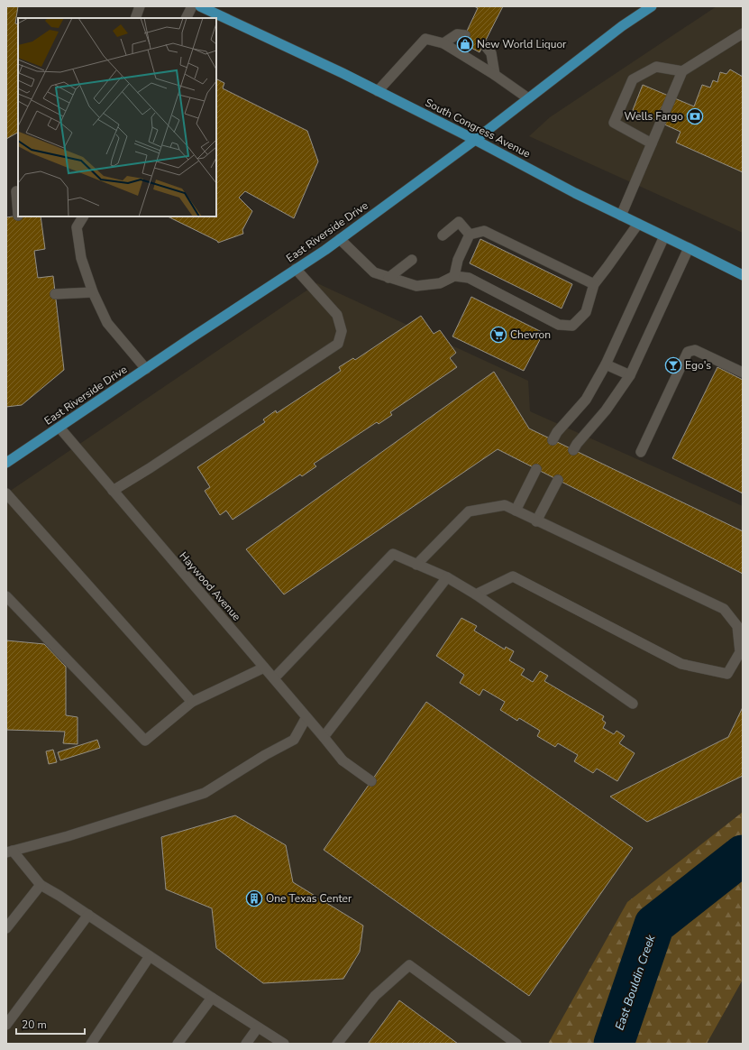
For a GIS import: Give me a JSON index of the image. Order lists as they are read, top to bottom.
{
  "streets": {
    "main road": ["South Congress Avenue", "East Riverside Drive"],
    "street": ["Haywood Avenue"]
  },
  "crossings": [
    ["South Congress Avenue", "East Riverside Drive"],
    ["East Riverside Drive", "Haywood Avenue"]
  ],
  "water": ["East Bouldin Creek"],
  "places": {
    "shop": ["New World Liquor"],
    "bank": ["Wells Fargo"],
    "supermarket": ["Chevron"],
    "bar": ["Ego's"],
    "building": ["One Texas Center"]
  },
  "scale_bar": "20 m"
}
